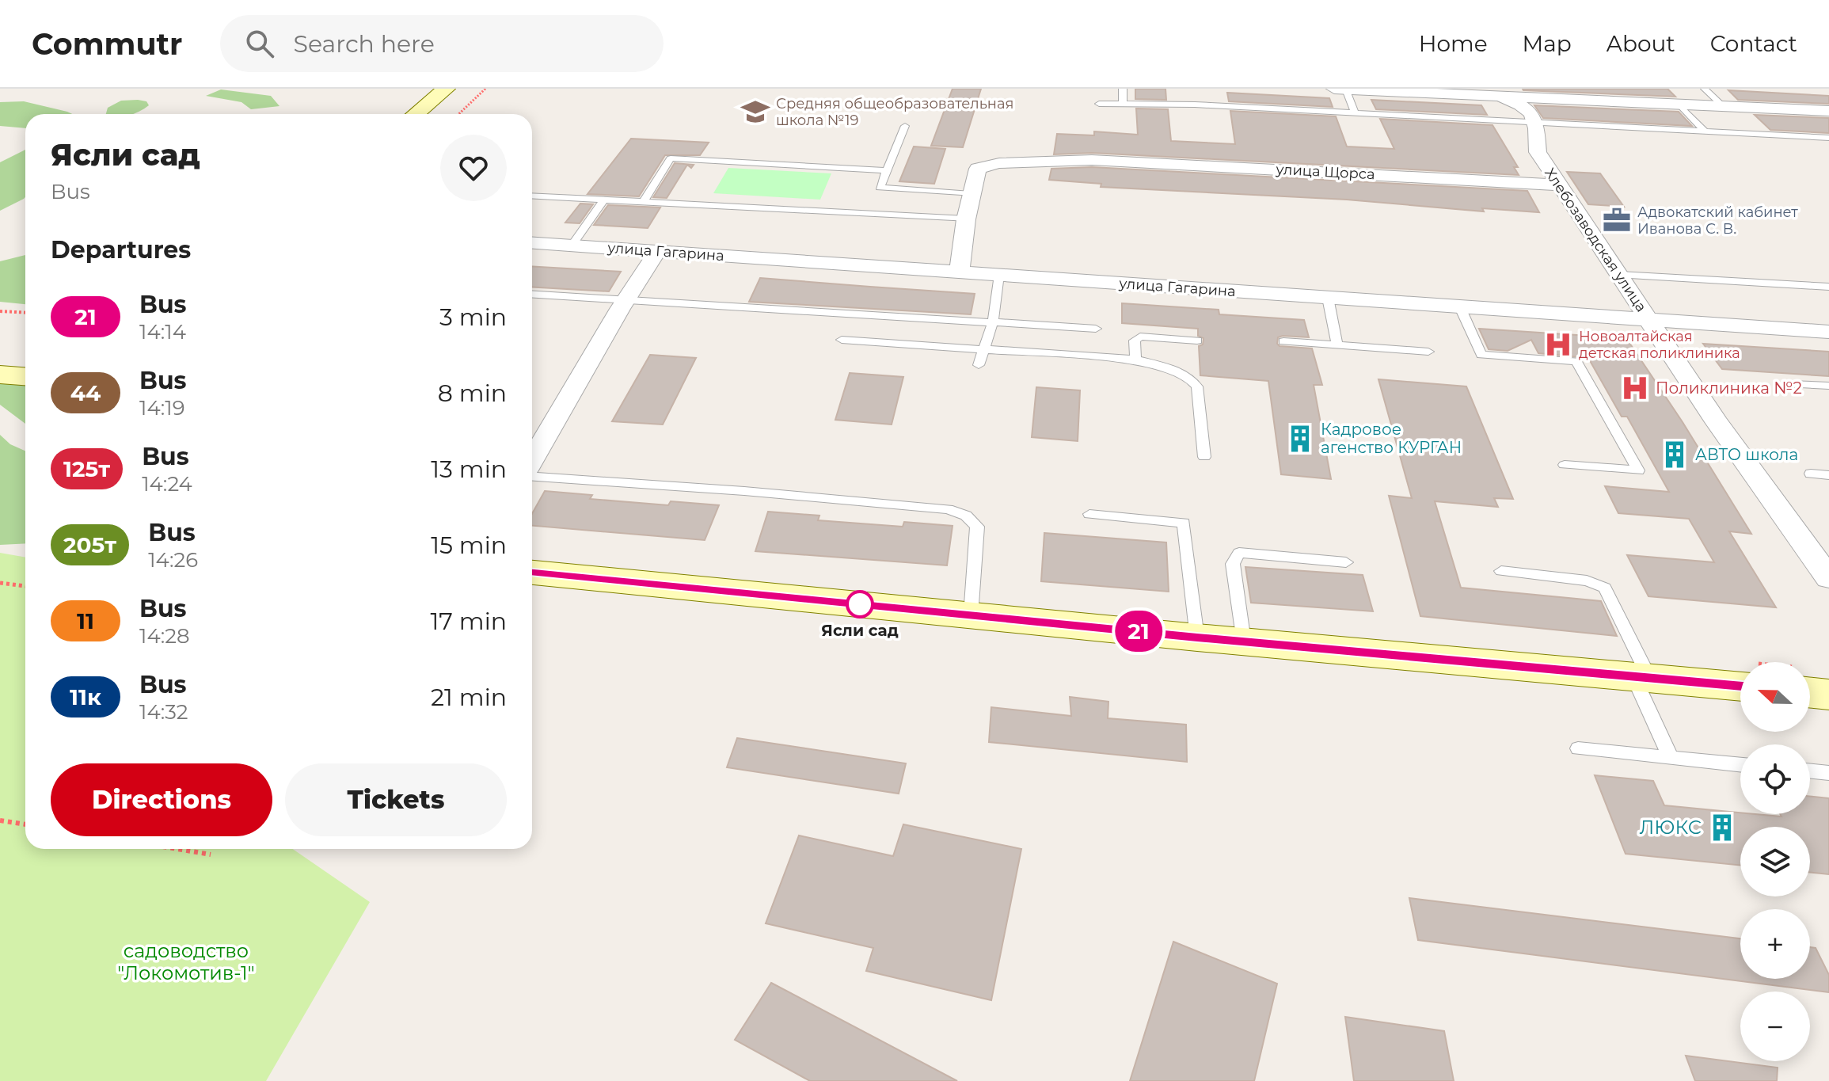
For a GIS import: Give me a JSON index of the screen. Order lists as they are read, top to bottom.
{
  "streets": {
    "street": ["улица Щорса", "Хлебозаводская улица", "улица Гагарина"]
  },
  "crossings": [
    ["улица Щорса", "Хлебозаводская улица"],
    ["Хлебозаводская улица", "улица Гагарина"]
  ],
  "parks": ["садоводство \"Локомотив-1\""],
  "places": {
    "school or university": ["Средняя общеобразовательная школа №19"],
    "office": ["Адвокатский кабинет Иванова С. В."],
    "hospital": ["Новоалтайская детская поликлиника", "Поликлиника №2"],
    "building": ["Кадровое агенство КУРГАН", "АВТО школа", "ЛЮКС"],
    "other": ["Ясли сад"]
  },
  "lines": ["bus line 21"],
  "north": "left",
  "page": {
    "header": "Commutr",
    "search": "Search here",
    "nav": [
      "Home",
      "Map",
      "About",
      "Contact"
    ],
    "on_map": "21",
    "heading": [
      ["Ясли сад", "Bus"],
      "Departures"
    ],
    "list": [
      {
        "mark": "21",
        "name": "Bus",
        "note": "14:14",
        "value": "3 min"
      },
      {
        "mark": "44",
        "name": "Bus",
        "note": "14:19",
        "value": "8 min"
      },
      {
        "mark": "125т",
        "name": "Bus",
        "note": "14:24",
        "value": "13 min"
      },
      {
        "mark": "205т",
        "name": "Bus",
        "note": "14:26",
        "value": "15 min"
      },
      {
        "mark": "11",
        "name": "Bus",
        "note": "14:28",
        "value": "17 min"
      },
      {
        "mark": "11к",
        "name": "Bus",
        "note": "14:32",
        "value": "21 min"
      }
    ],
    "map_buttons": ["+", "−"],
    "buttons": ["Directions", "Tickets"]
  }
}
